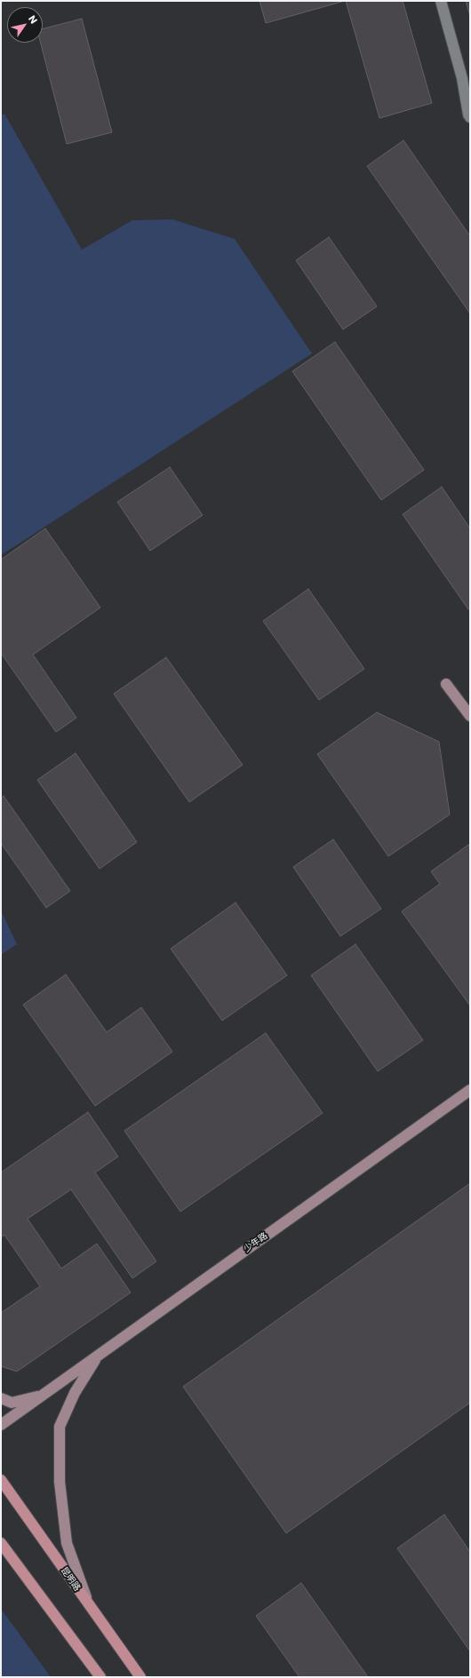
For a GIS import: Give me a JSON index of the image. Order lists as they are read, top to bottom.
{
  "streets": {
    "main road": ["昆明路"],
    "street": ["少年路"]
  },
  "north": "top right"
}
